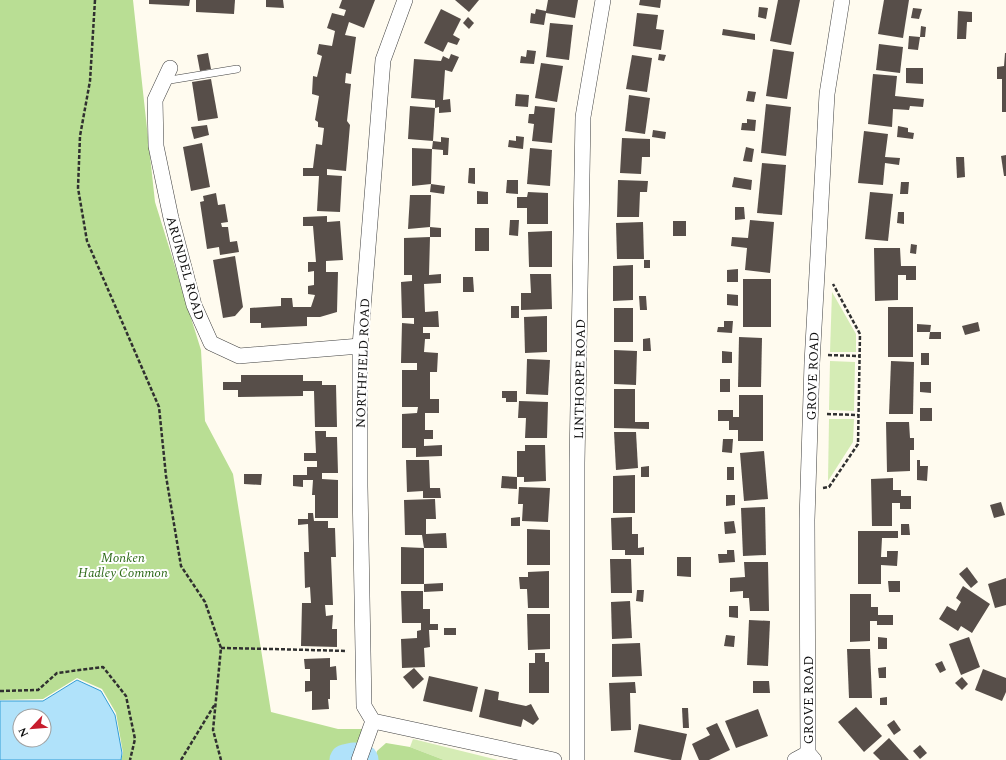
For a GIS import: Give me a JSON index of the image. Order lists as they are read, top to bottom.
{
  "streets": {
    "street": [
      "ARUNDEL ROAD",
      "NORTHFIELD ROAD",
      "GROVE ROAD",
      "LINTHORPE ROAD"
    ]
  },
  "crossings": [
    ["ARUNDEL ROAD", "NORTHFIELD ROAD"]
  ],
  "parks": ["Monken Hadley Common"],
  "north": "bottom left"
}
